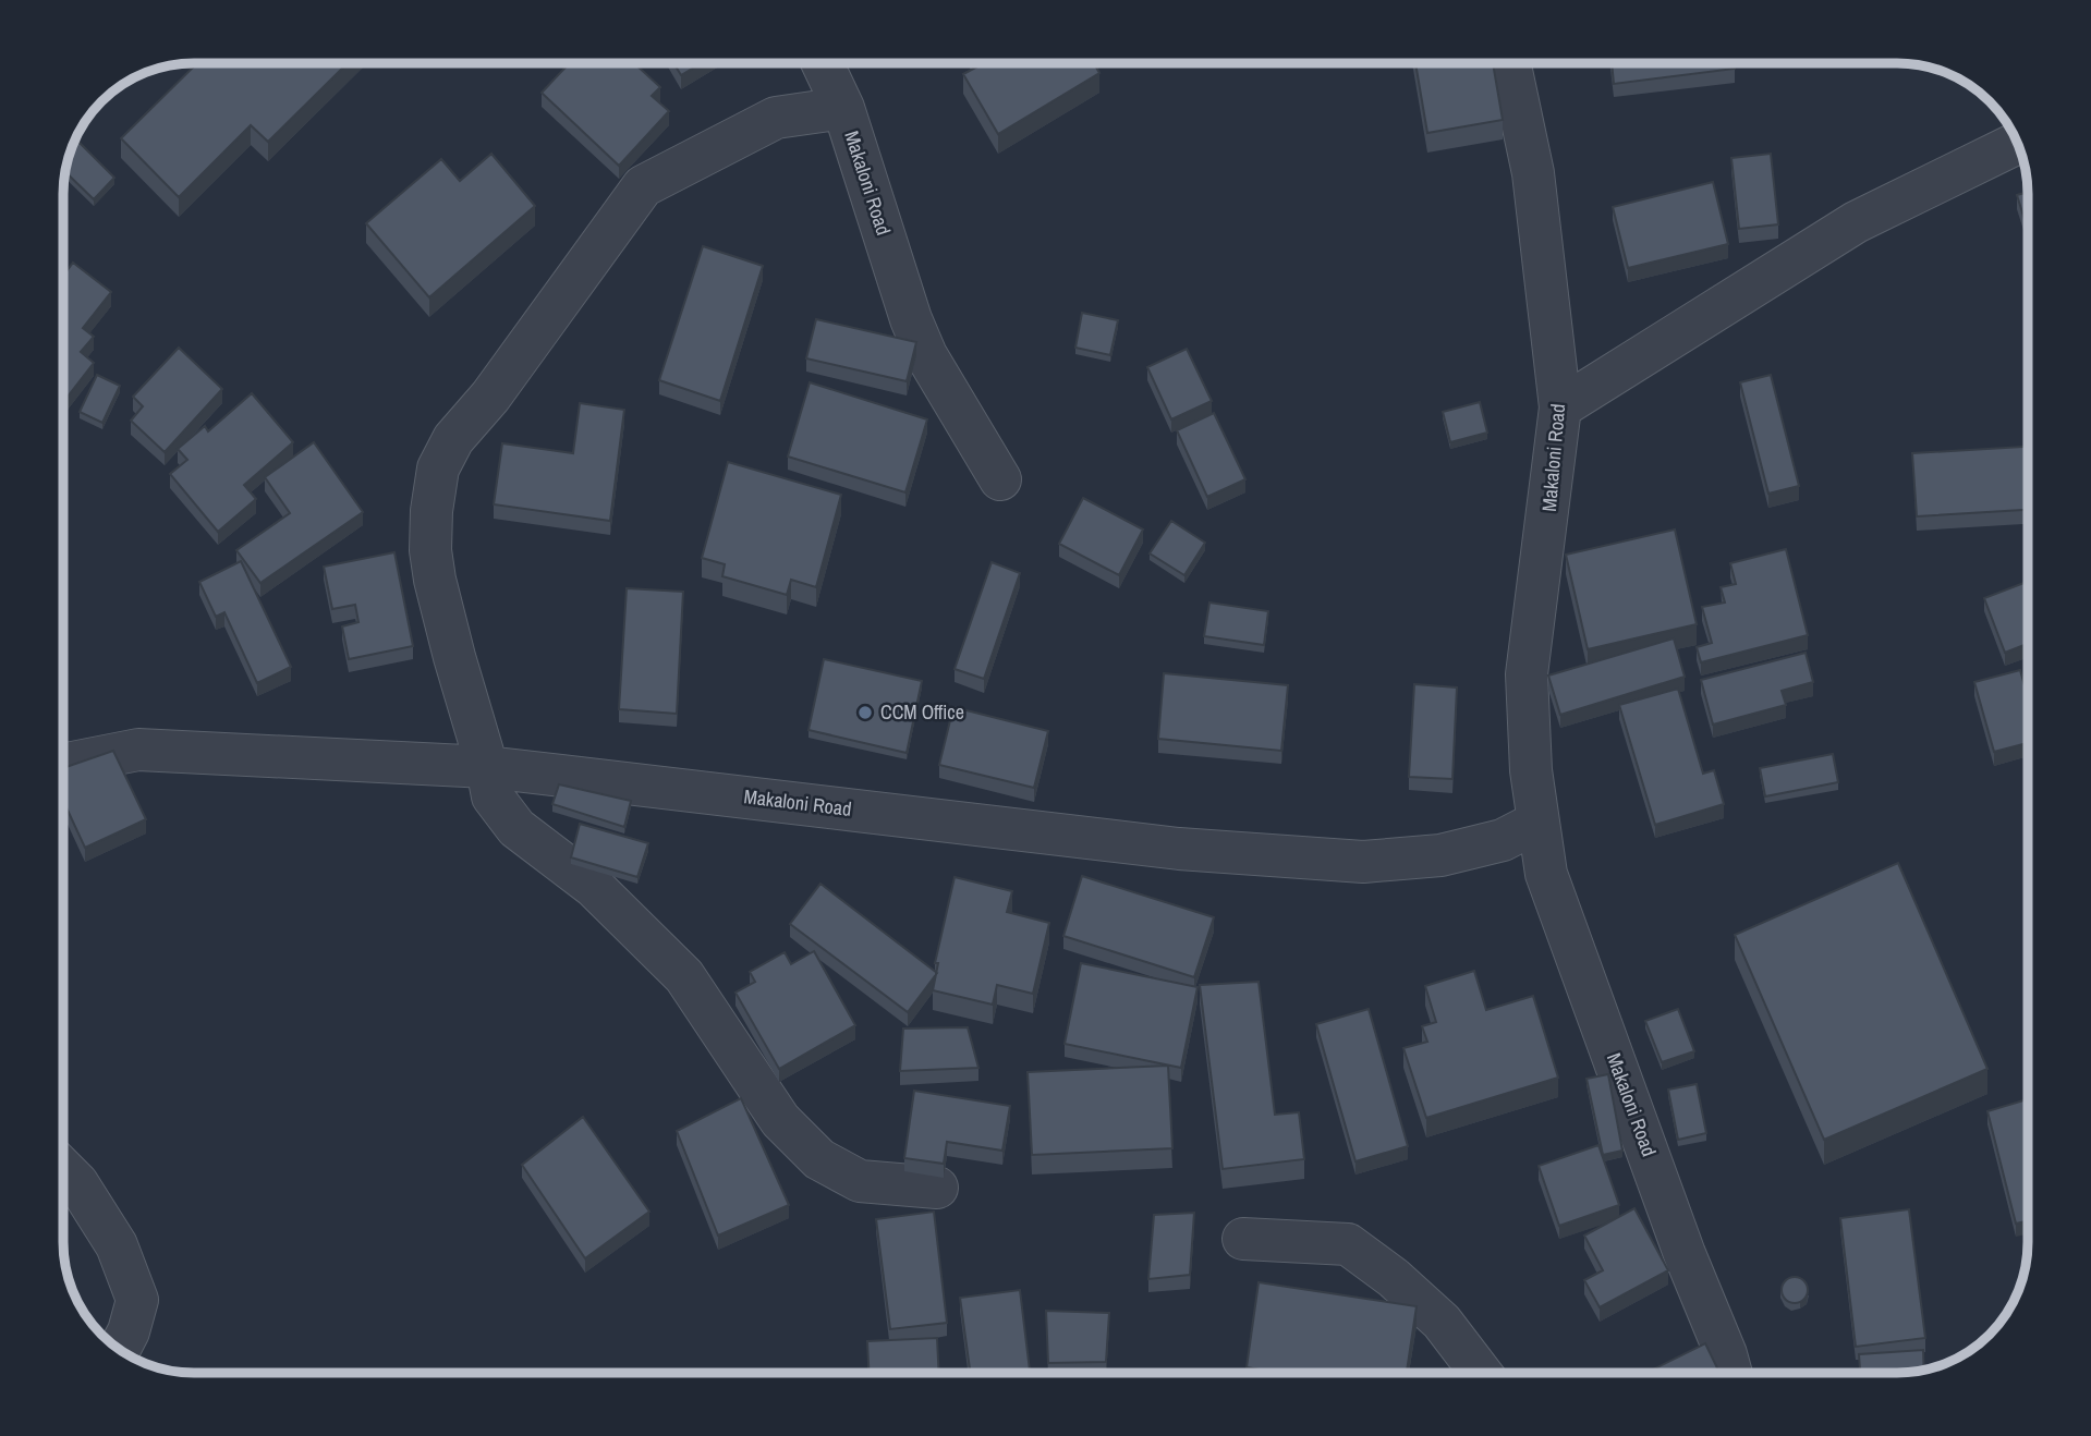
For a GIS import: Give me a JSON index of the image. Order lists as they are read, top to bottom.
{
  "streets": {
    "street": ["Makaloni Road"]
  },
  "places": ["CCM Office"]
}
